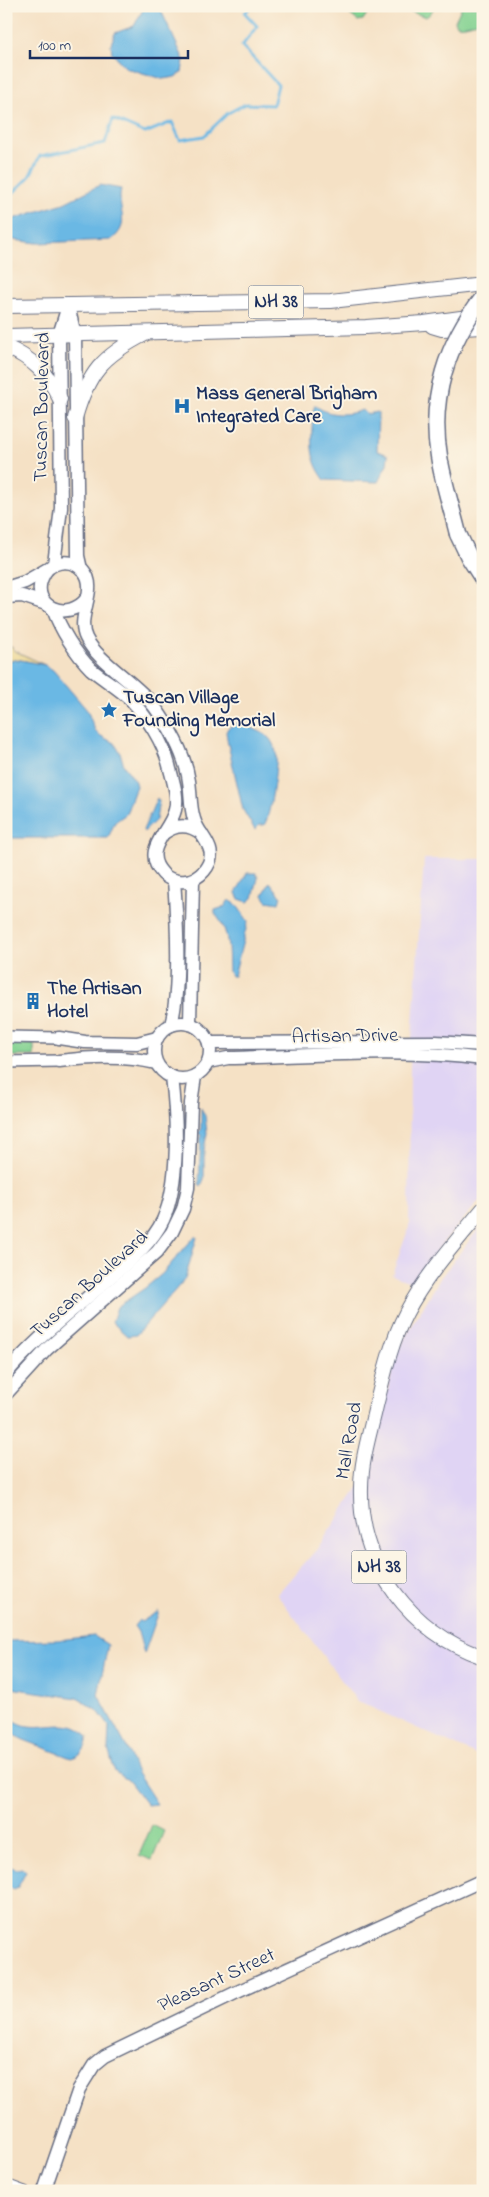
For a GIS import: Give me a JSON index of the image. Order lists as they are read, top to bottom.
{
  "streets": {
    "main road": [
      "NH 38",
      "Tuscan Boulevard",
      "Artisan Drive",
      "Mall Road",
      "Pleasant Street"
    ]
  },
  "crossings": [
    ["NH 38", "Tuscan Boulevard"],
    ["Tuscan Boulevard", "Artisan Drive"]
  ],
  "places": {
    "hospital": ["Mass General Brigham Integrated Care"],
    "place": ["Tuscan Village Founding Memorial"],
    "building": ["The Artisan Hotel"]
  },
  "scale_bar": "100 m"
}
